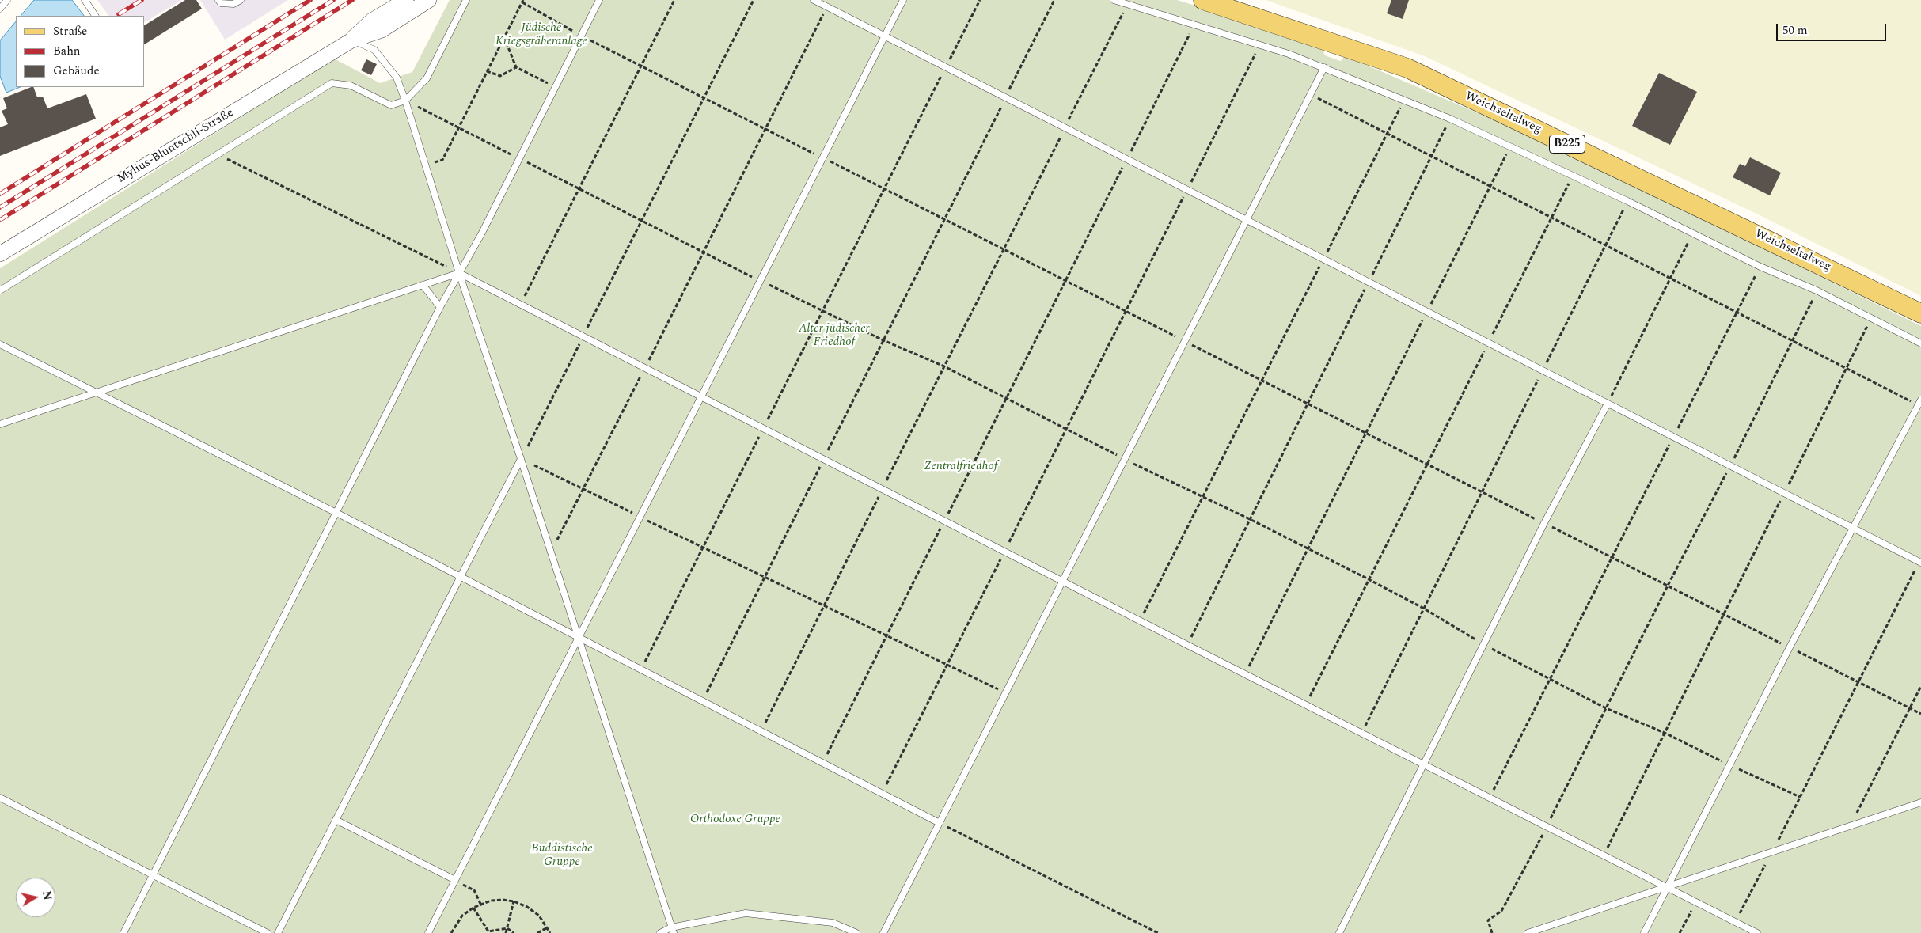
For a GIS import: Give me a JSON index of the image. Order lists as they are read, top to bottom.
{
  "streets": {
    "main road": ["Weichseltalweg", "B225"],
    "street": ["Mylius-Bluntschli-Straße"]
  },
  "parks": [
    "Jüdische Kriegsgräberanlage",
    "Alter jüdischer Friedhof",
    "Zentralfriedhof",
    "Orthodoxe Gruppe",
    "Buddistische Gruppe"
  ],
  "legend": ["Straße", "Bahn", "Gebäude"],
  "scale_bar": "50 m",
  "north": "right"
}
